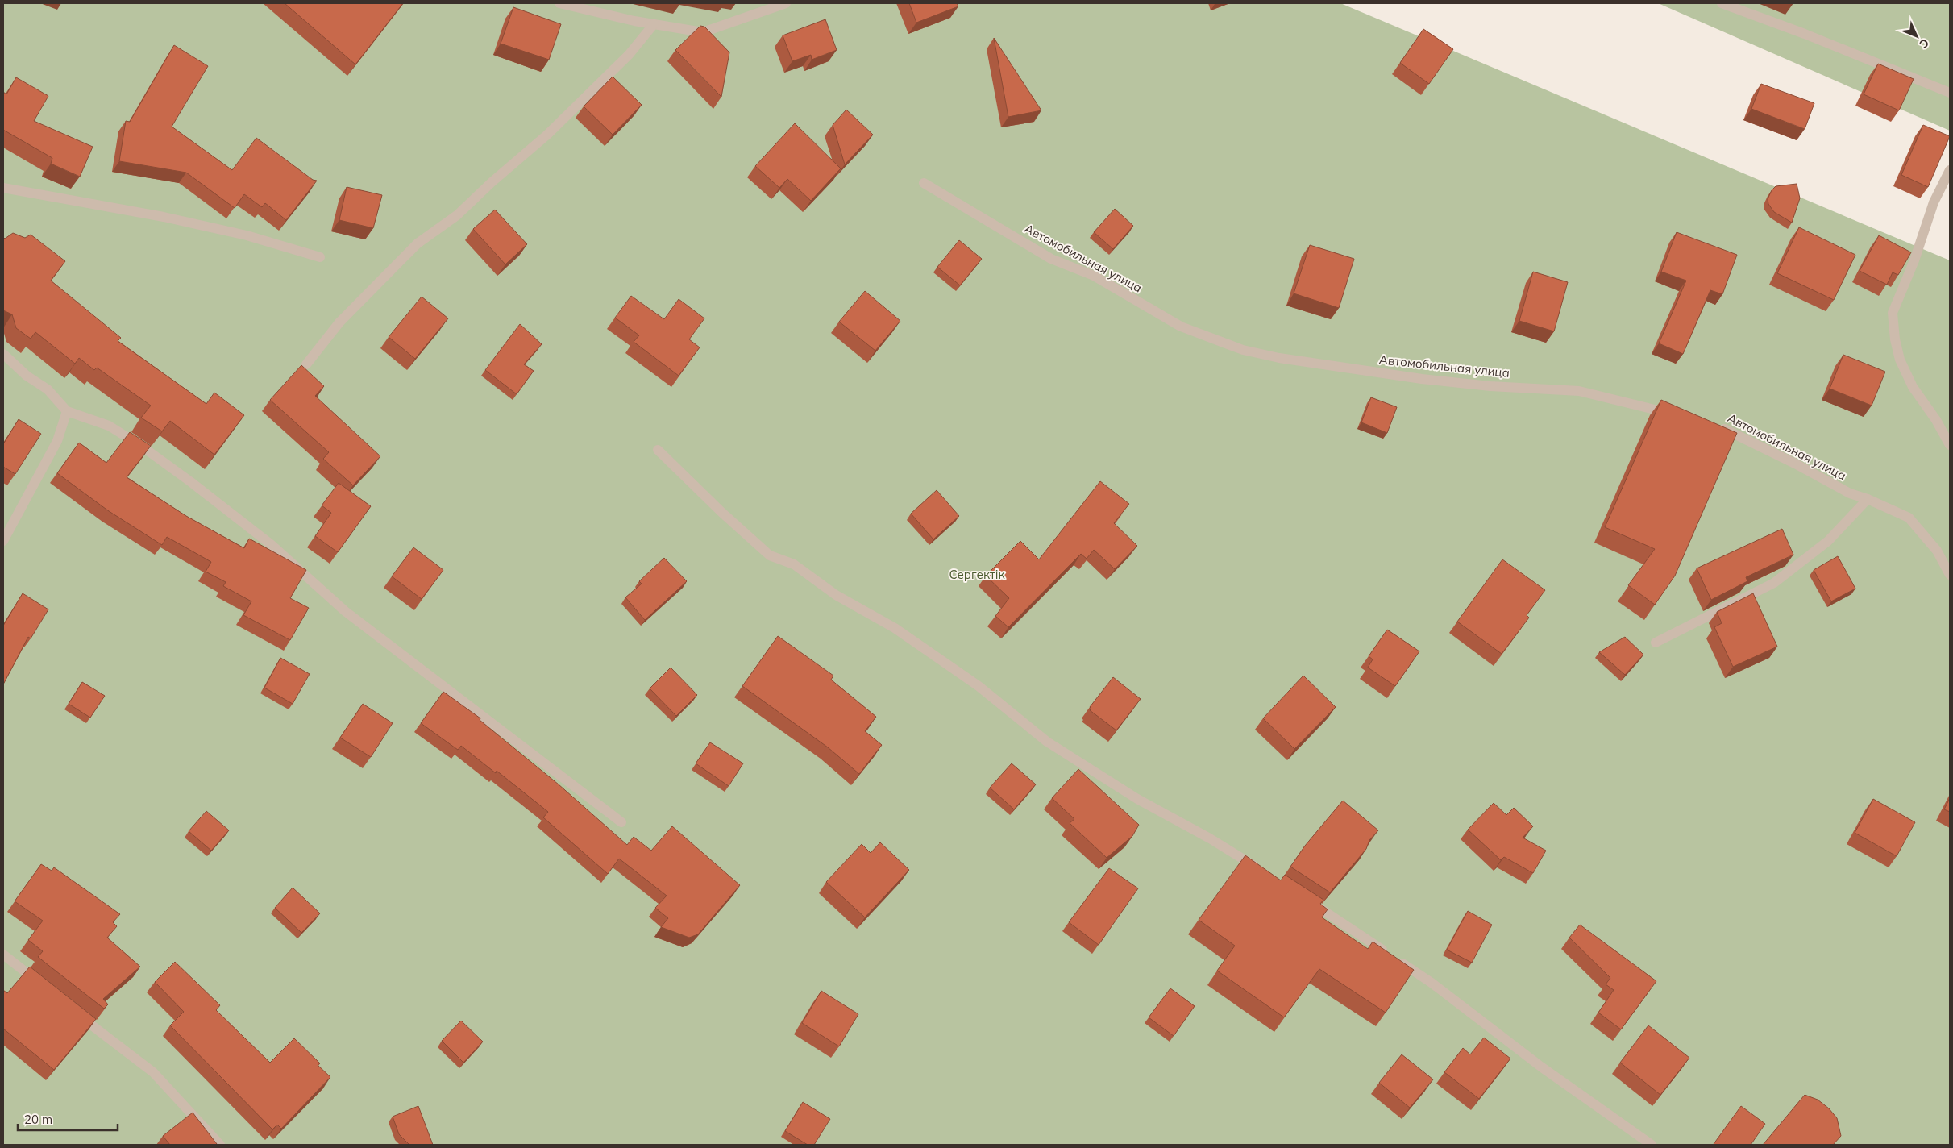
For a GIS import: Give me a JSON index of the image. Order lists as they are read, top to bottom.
{
  "streets": {
    "street": ["Автомобильная улица"]
  },
  "parks": ["Сергектік"],
  "scale_bar": "20 m",
  "north": "bottom right"
}
